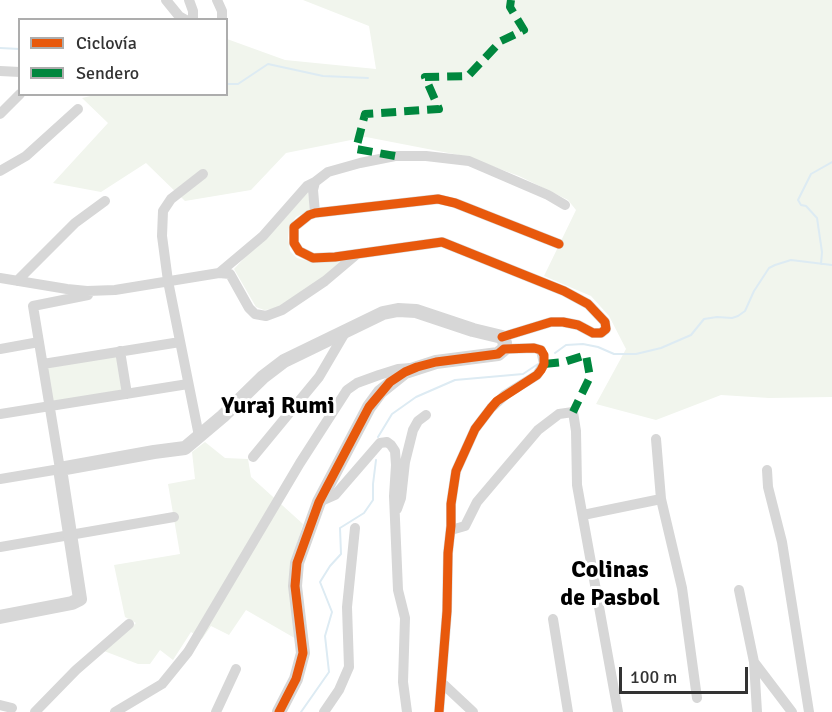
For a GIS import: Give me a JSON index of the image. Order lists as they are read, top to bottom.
{
  "districts": ["Yuraj Rumi", "Colinas de Pasbol"],
  "legend": ["Ciclovía", "Sendero"],
  "scale_bar": "100 m"
}
